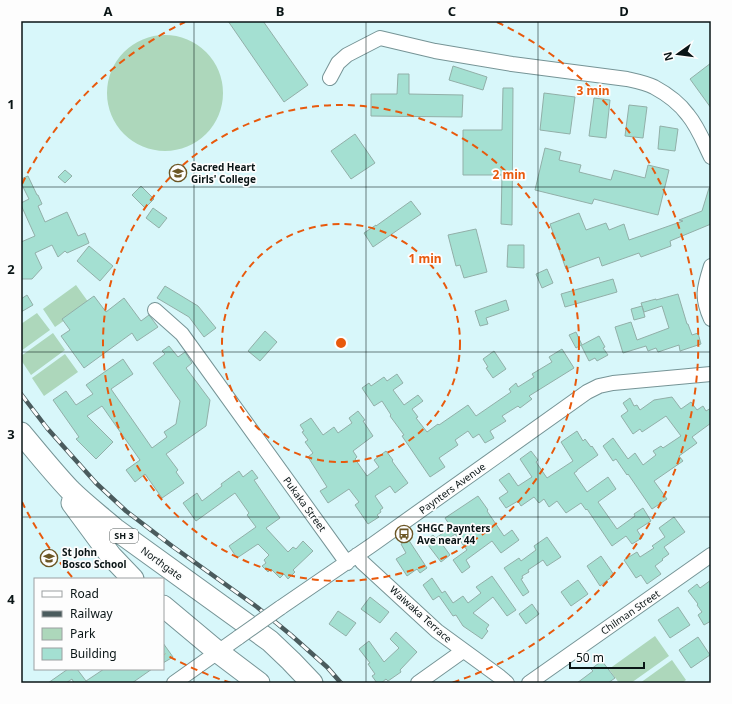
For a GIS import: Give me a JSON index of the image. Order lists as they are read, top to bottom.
{
  "streets": {
    "highway": ["SH 3", "Northgate"],
    "street": [
      "Paynters Avenue",
      "Pukaka Street",
      "Chilman Street",
      "Waiwaka Terrace"
    ]
  },
  "crossings": [
    ["Paynters Avenue", "Pukaka Street"],
    ["Paynters Avenue", "Waiwaka Terrace"],
    ["Pukaka Street", "Waiwaka Terrace"]
  ],
  "places": {
    "school or university": ["Sacred Heart Girls' College", "St John Bosco School"],
    "bus stop": ["SHGC Paynters Ave near 44"]
  },
  "legend": [
    "Road",
    "Railway",
    "Park",
    "Building"
  ],
  "scale_bar": "50 m",
  "north": "left",
  "grid": {
    "columns": [
      "A",
      "B",
      "C",
      "D"
    ],
    "rows": [
      "1",
      "2",
      "3",
      "4"
    ]
  },
  "rings": ["3 min", "2 min", "1 min"]
}
